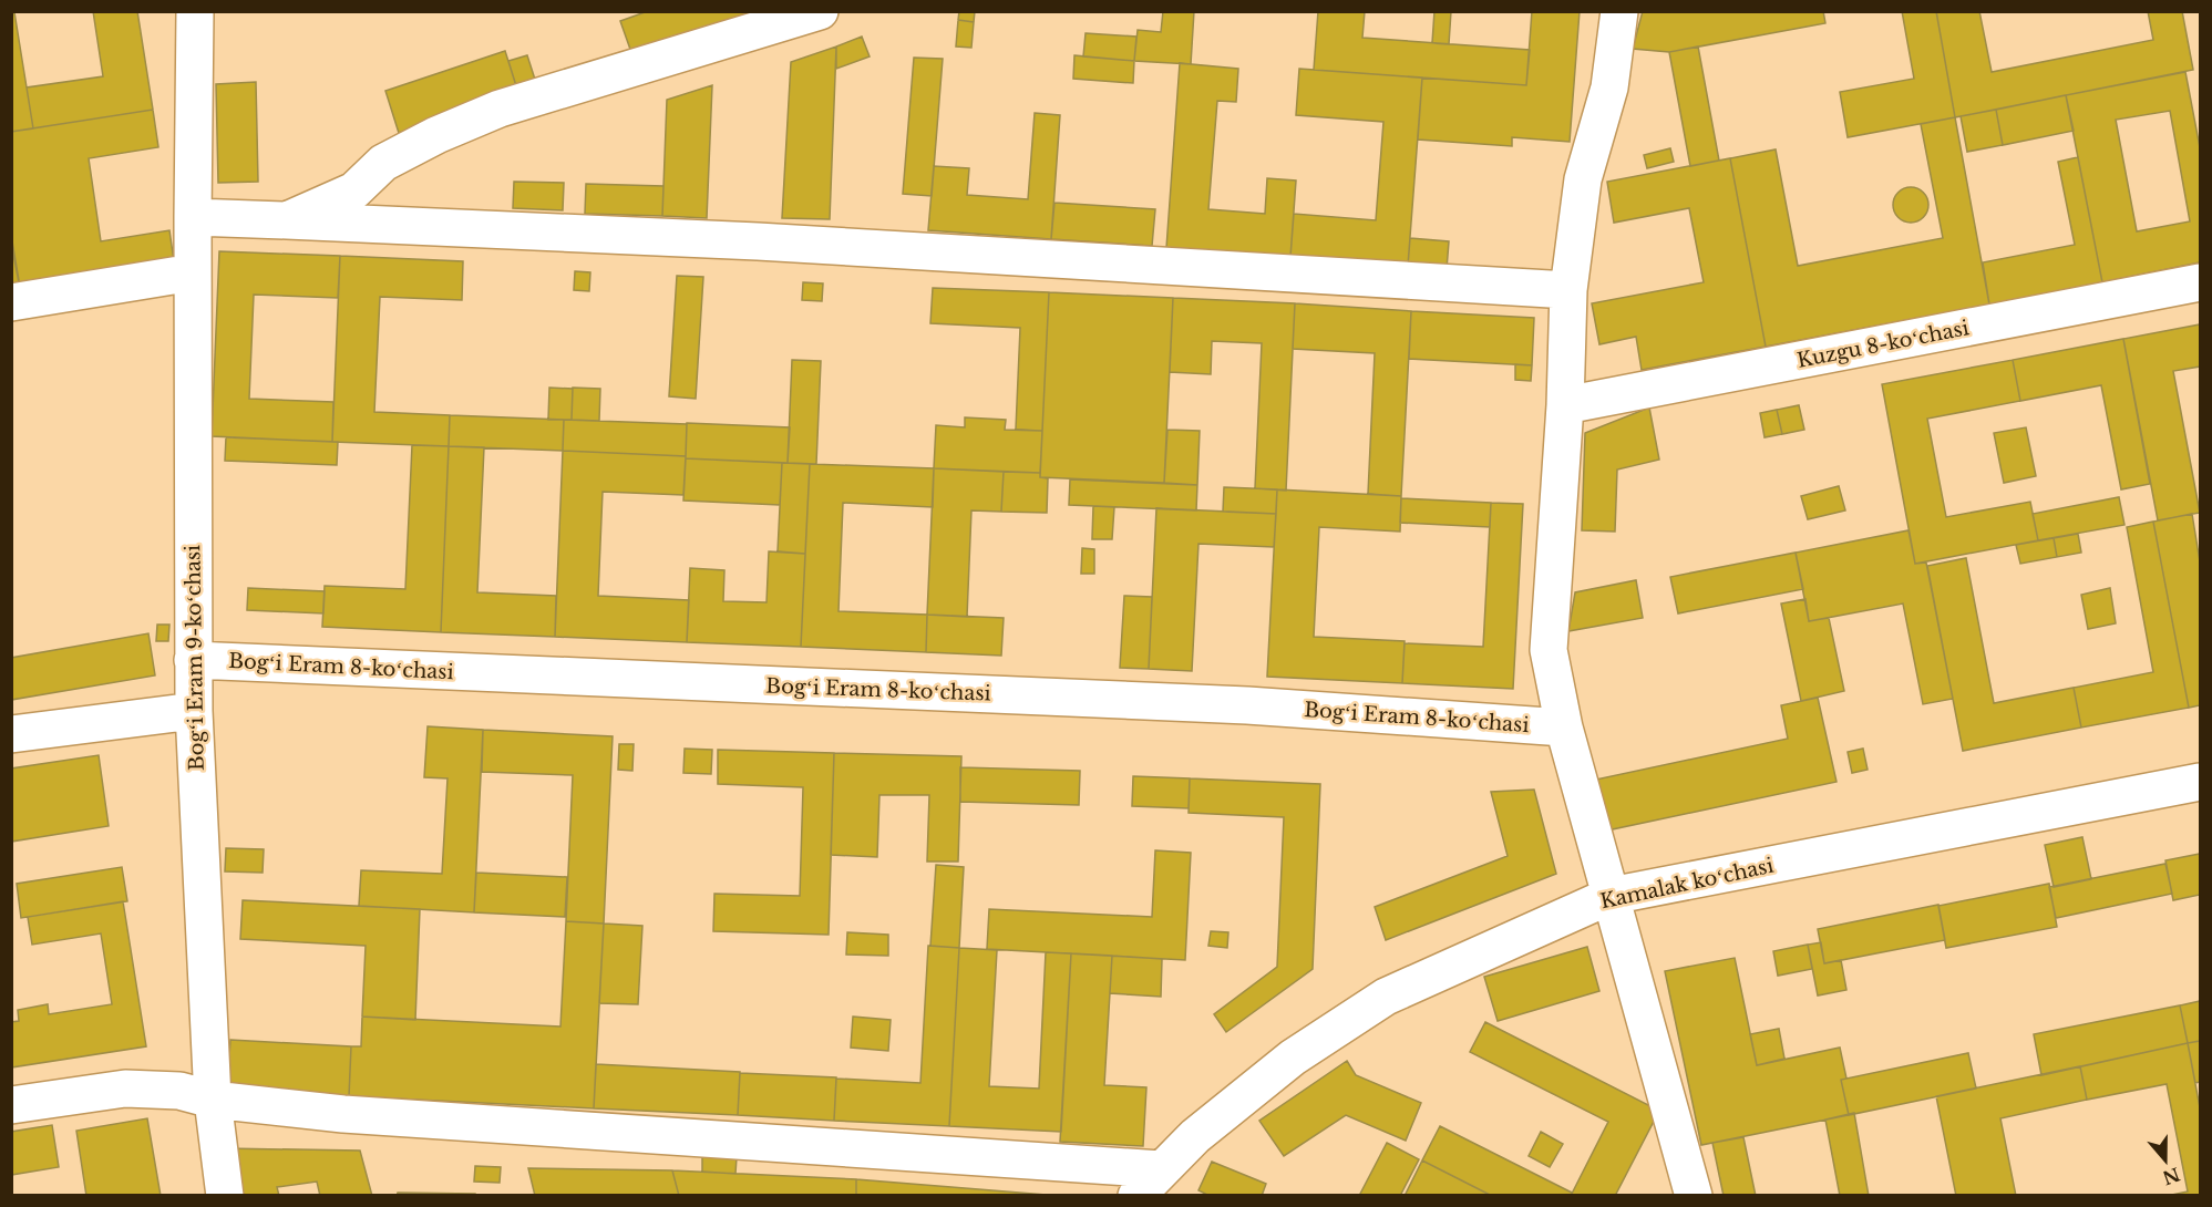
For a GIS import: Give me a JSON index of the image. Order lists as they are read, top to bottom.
{
  "streets": {
    "street": [
      "Kuzgu 8-koʻchasi",
      "Bogʻi Eram 9-koʻchasi",
      "Bogʻi Eram 8-koʻchasi",
      "Kamalak koʻchasi"
    ]
  },
  "crossings": [
    ["Bogʻi Eram 9-koʻchasi", "Bogʻi Eram 8-koʻchasi"]
  ],
  "north": "bottom"
}
